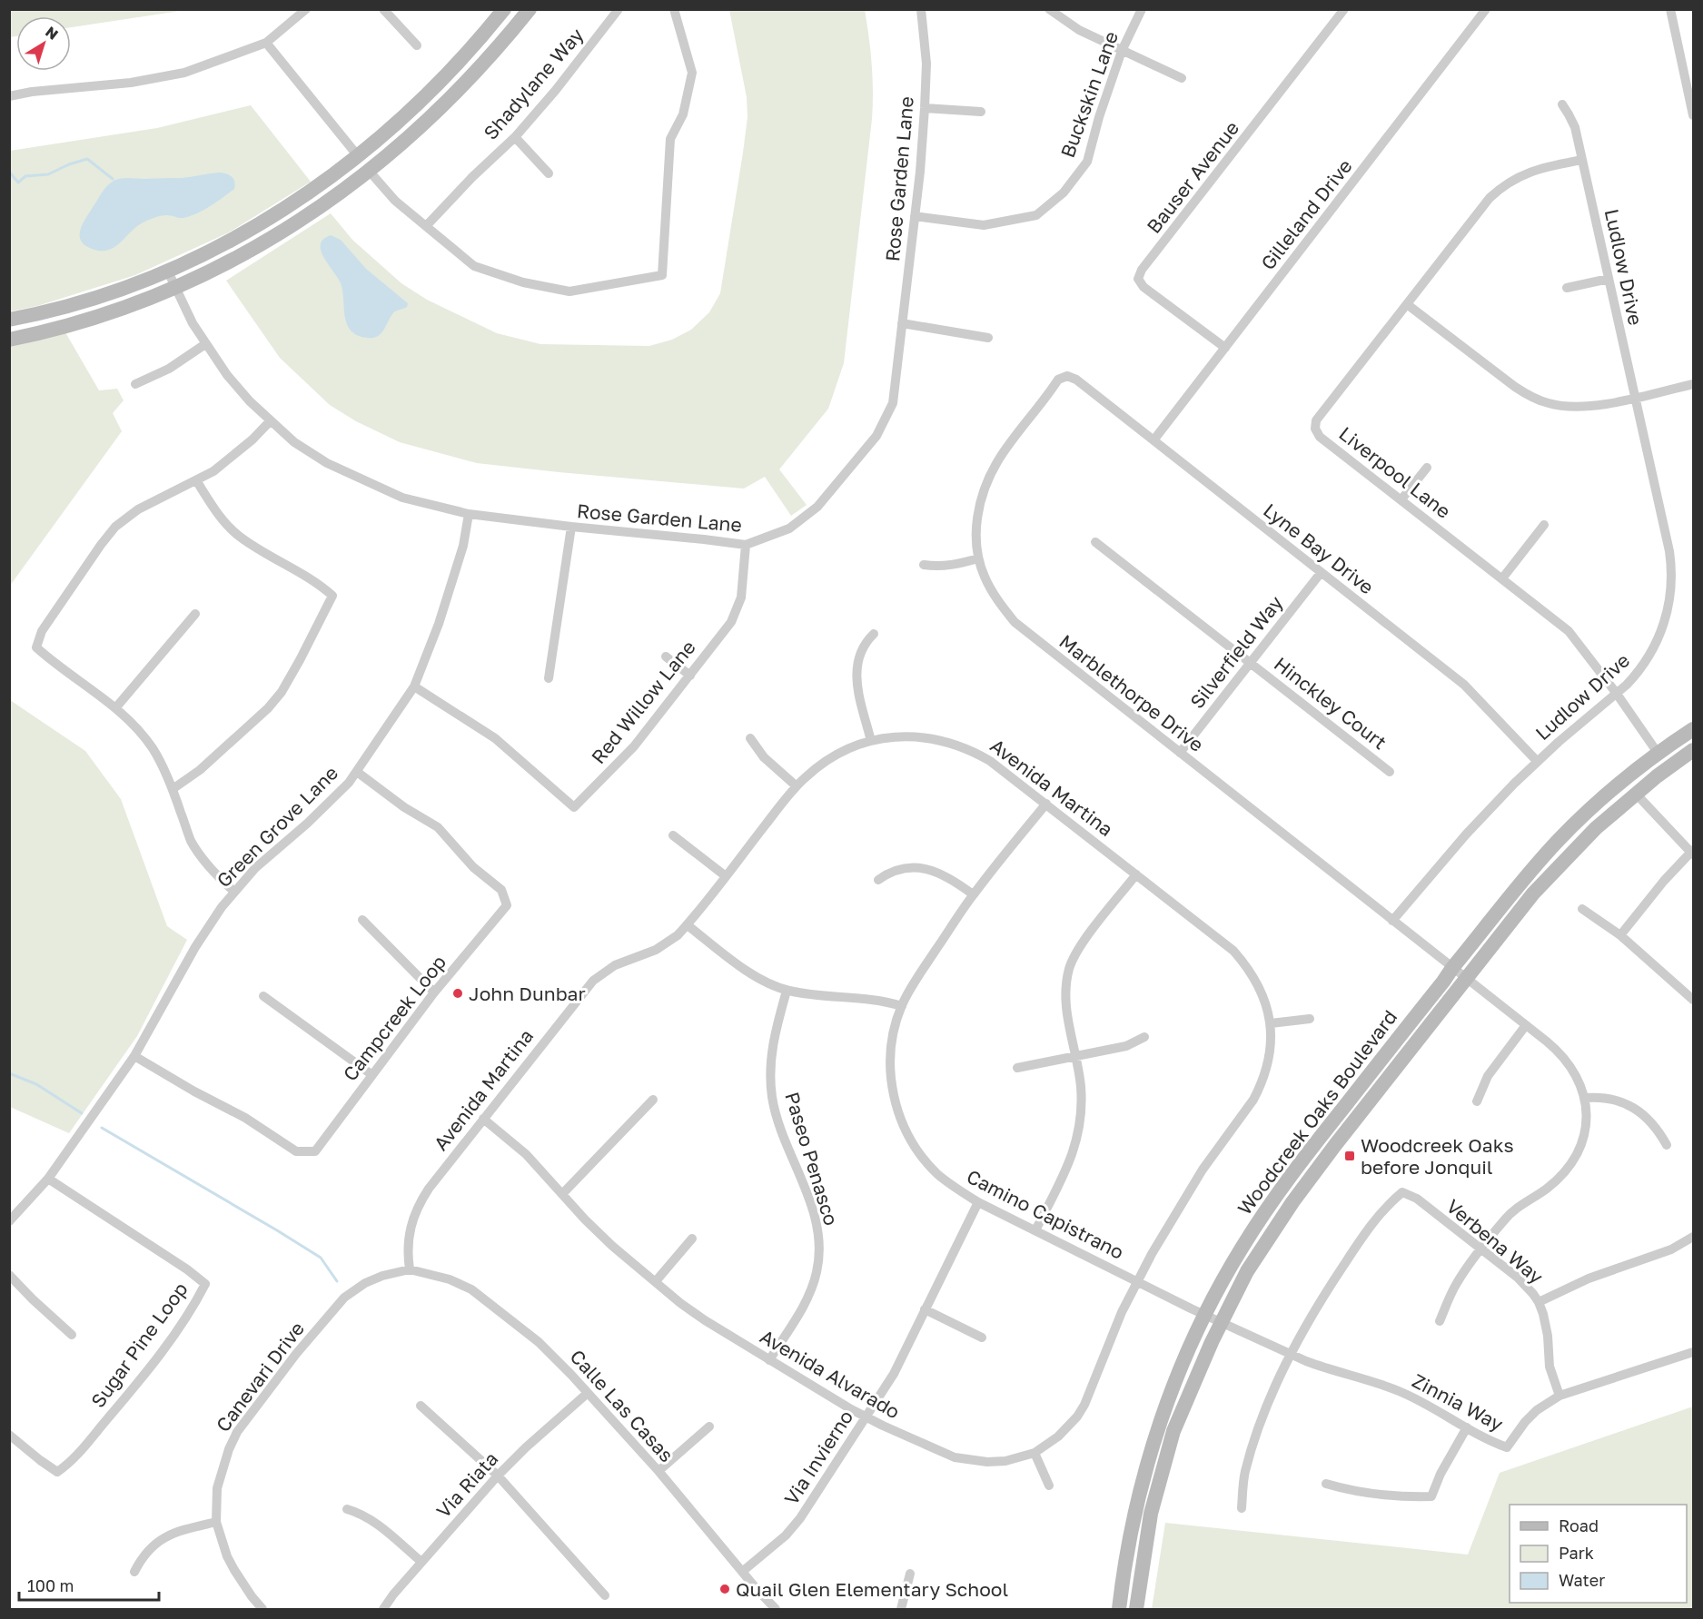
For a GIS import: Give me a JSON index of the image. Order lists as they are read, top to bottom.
{
  "streets": {
    "main road": ["Woodcreek Oaks Boulevard"],
    "street": [
      "Shadylane Way",
      "Buckskin Lane",
      "Bauser Avenue",
      "Rose Garden Lane",
      "Gilleland Drive",
      "Ludlow Drive",
      "Liverpool Lane",
      "Lyne Bay Drive",
      "Silverfield Way",
      "Marblethorpe Drive",
      "Red Willow Lane",
      "Hinckley Court",
      "Avenida Martina",
      "Green Grove Lane",
      "Campcreek Loop",
      "Paseo Penasco",
      "Camino Capistrano",
      "Verbena Way",
      "Sugar Pine Loop",
      "Avenida Alvarado",
      "Canevari Drive",
      "Zinnia Way",
      "Calle Las Casas",
      "Via Invierno",
      "Via Riata"
    ]
  },
  "crossings": [
    ["Buckskin Lane", "Rose Garden Lane"],
    ["Bauser Avenue", "Gilleland Drive"],
    ["Rose Garden Lane", "Red Willow Lane"],
    ["Rose Garden Lane", "Green Grove Lane"],
    ["Gilleland Drive", "Lyne Bay Drive"],
    ["Ludlow Drive", "Liverpool Lane"],
    ["Ludlow Drive", "Lyne Bay Drive"],
    ["Ludlow Drive", "Marblethorpe Drive"],
    ["Liverpool Lane", "Woodcreek Oaks Boulevard"],
    ["Lyne Bay Drive", "Silverfield Way"],
    ["Lyne Bay Drive", "Marblethorpe Drive"],
    ["Silverfield Way", "Marblethorpe Drive"],
    ["Silverfield Way", "Hinckley Court"],
    ["Marblethorpe Drive", "Woodcreek Oaks Boulevard"],
    ["Red Willow Lane", "Green Grove Lane"],
    ["Avenida Martina", "Camino Capistrano"],
    ["Avenida Martina", "Avenida Alvarado"],
    ["Avenida Martina", "Canevari Drive"],
    ["Avenida Martina", "Calle Las Casas"],
    ["Green Grove Lane", "Campcreek Loop"],
    ["Green Grove Lane", "Sugar Pine Loop"],
    ["Woodcreek Oaks Boulevard", "Camino Capistrano"],
    ["Woodcreek Oaks Boulevard", "Zinnia Way"],
    ["Paseo Penasco", "Avenida Alvarado"],
    ["Camino Capistrano", "Avenida Alvarado"],
    ["Camino Capistrano", "Zinnia Way"],
    ["Camino Capistrano", "Via Invierno"],
    ["Verbena Way", "Zinnia Way"],
    ["Avenida Alvarado", "Via Invierno"],
    ["Canevari Drive", "Calle Las Casas"],
    ["Calle Las Casas", "Via Invierno"],
    ["Calle Las Casas", "Via Riata"]
  ],
  "places": {
    "other": ["John Dunbar", "Quail Glen Elementary School"],
    "transit": ["Woodcreek Oaks before Jonquil"]
  },
  "legend": ["Road", "Park", "Water"],
  "scale_bar": "100 m",
  "north": "top right"
}
